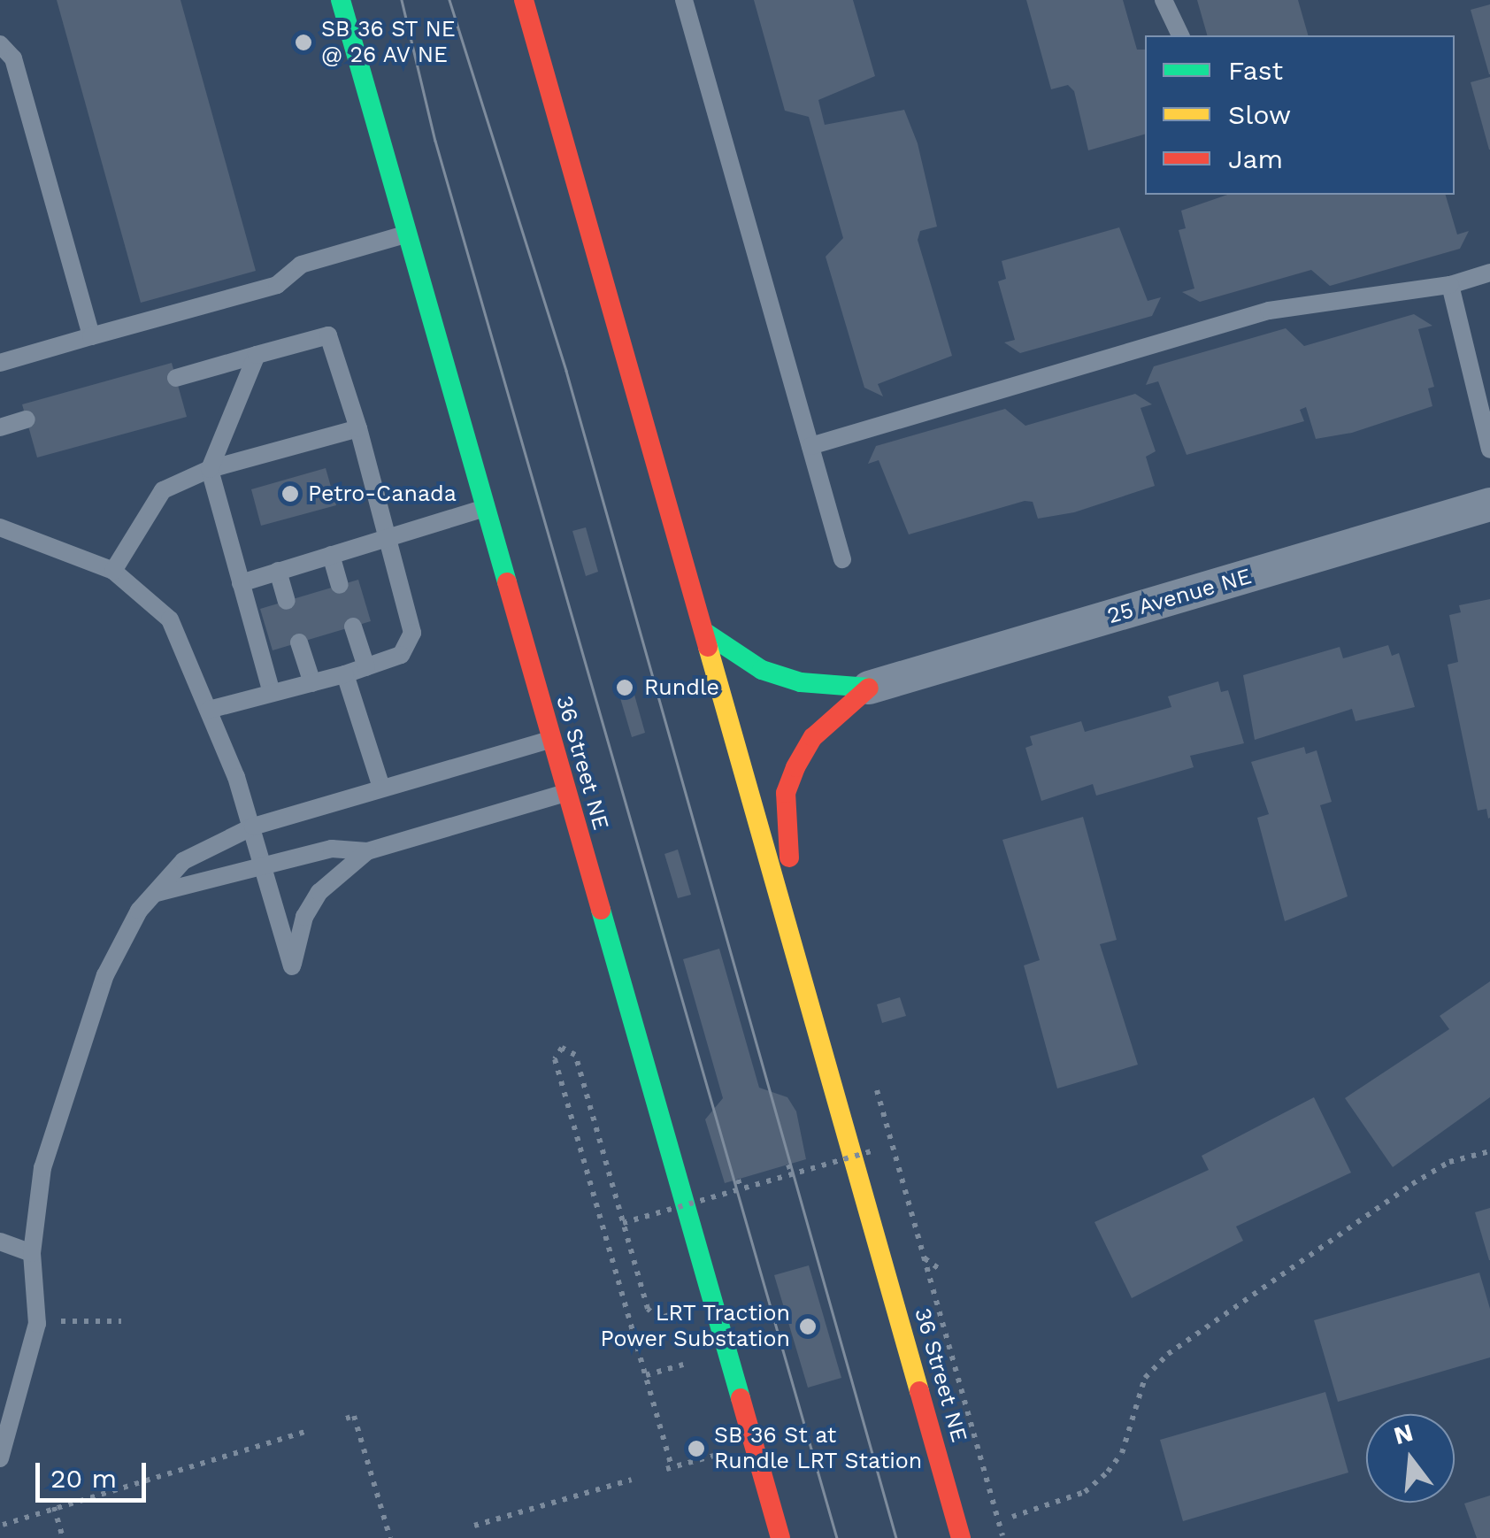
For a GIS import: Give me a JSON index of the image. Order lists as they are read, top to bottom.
{
  "streets": {
    "main road": ["36 Street NE"],
    "street": ["25 Avenue NE"]
  },
  "places": [
    "SB 36 ST NE @ 26 AV NE",
    "Petro-Canada",
    "Rundle",
    "LRT Traction Power Substation",
    "SB 36 St at Rundle LRT Station"
  ],
  "legend": ["Fast", "Slow", "Jam"],
  "scale_bar": "20 m",
  "north": "top"
}
